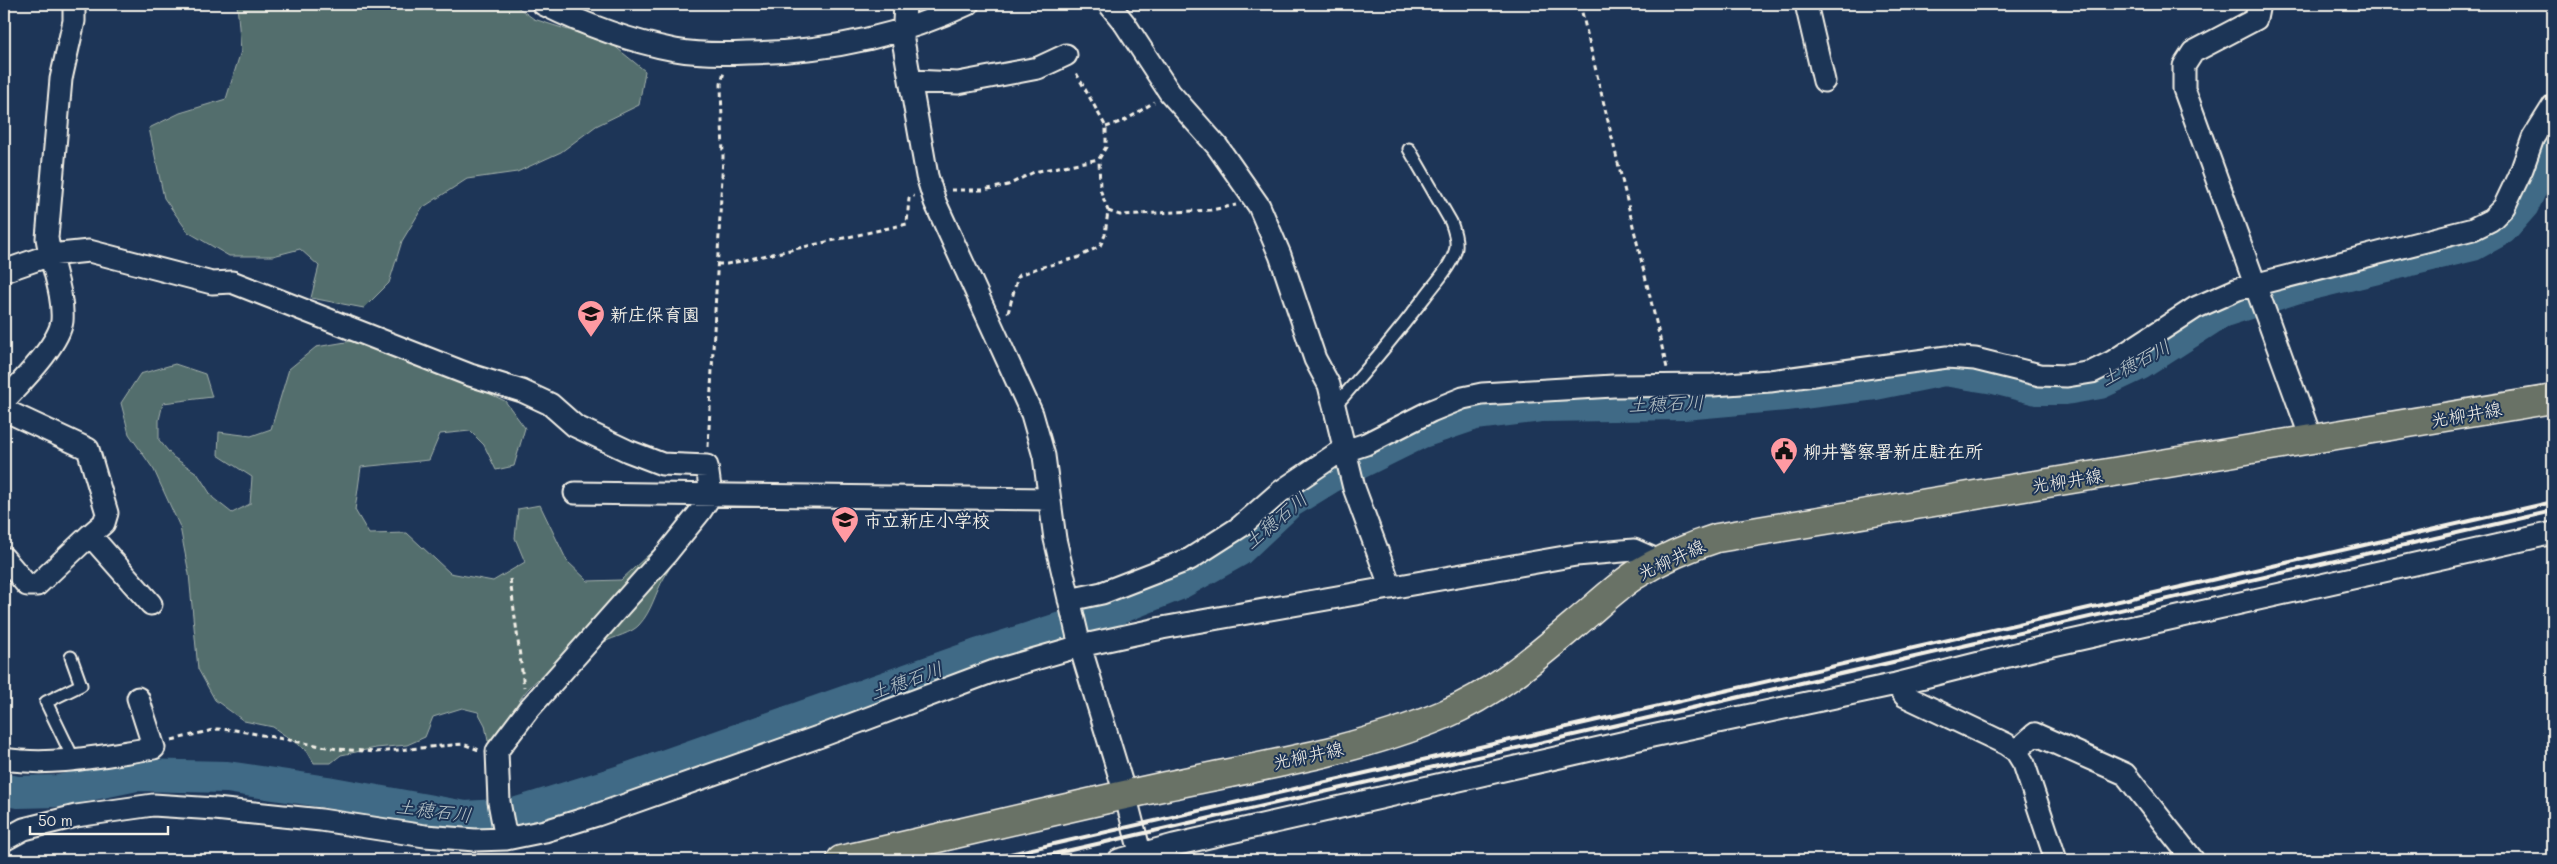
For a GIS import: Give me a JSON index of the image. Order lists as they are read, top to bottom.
{
  "streets": {
    "main road": ["光柳井線"]
  },
  "water": ["土穂石川"],
  "places": {
    "school or university": ["新庄保育園", "市立新庄小学校"],
    "public building": ["柳井警察署新庄駐在所"]
  },
  "scale_bar": "50 m"
}
